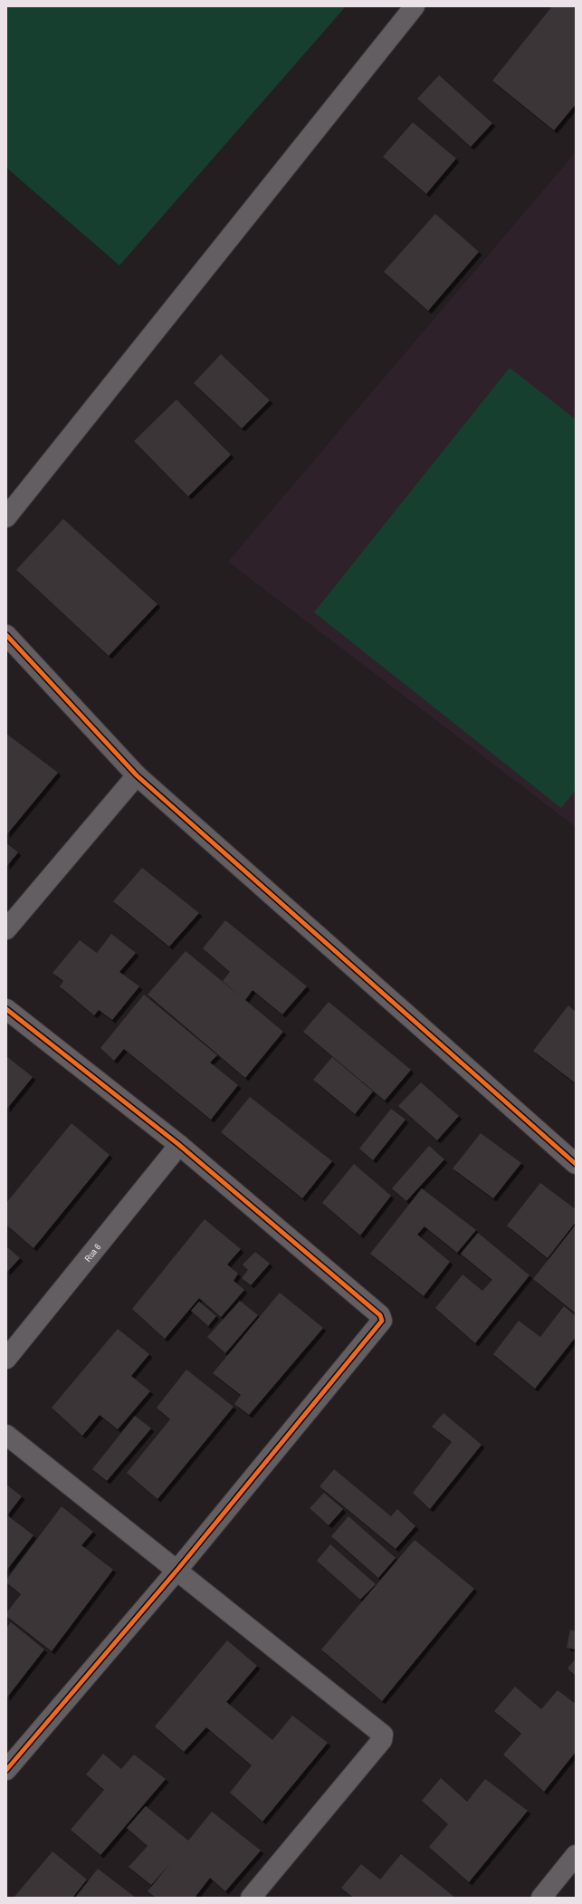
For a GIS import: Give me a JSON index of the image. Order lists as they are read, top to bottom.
{
  "streets": {
    "street": ["Rua 6"]
  }
}
